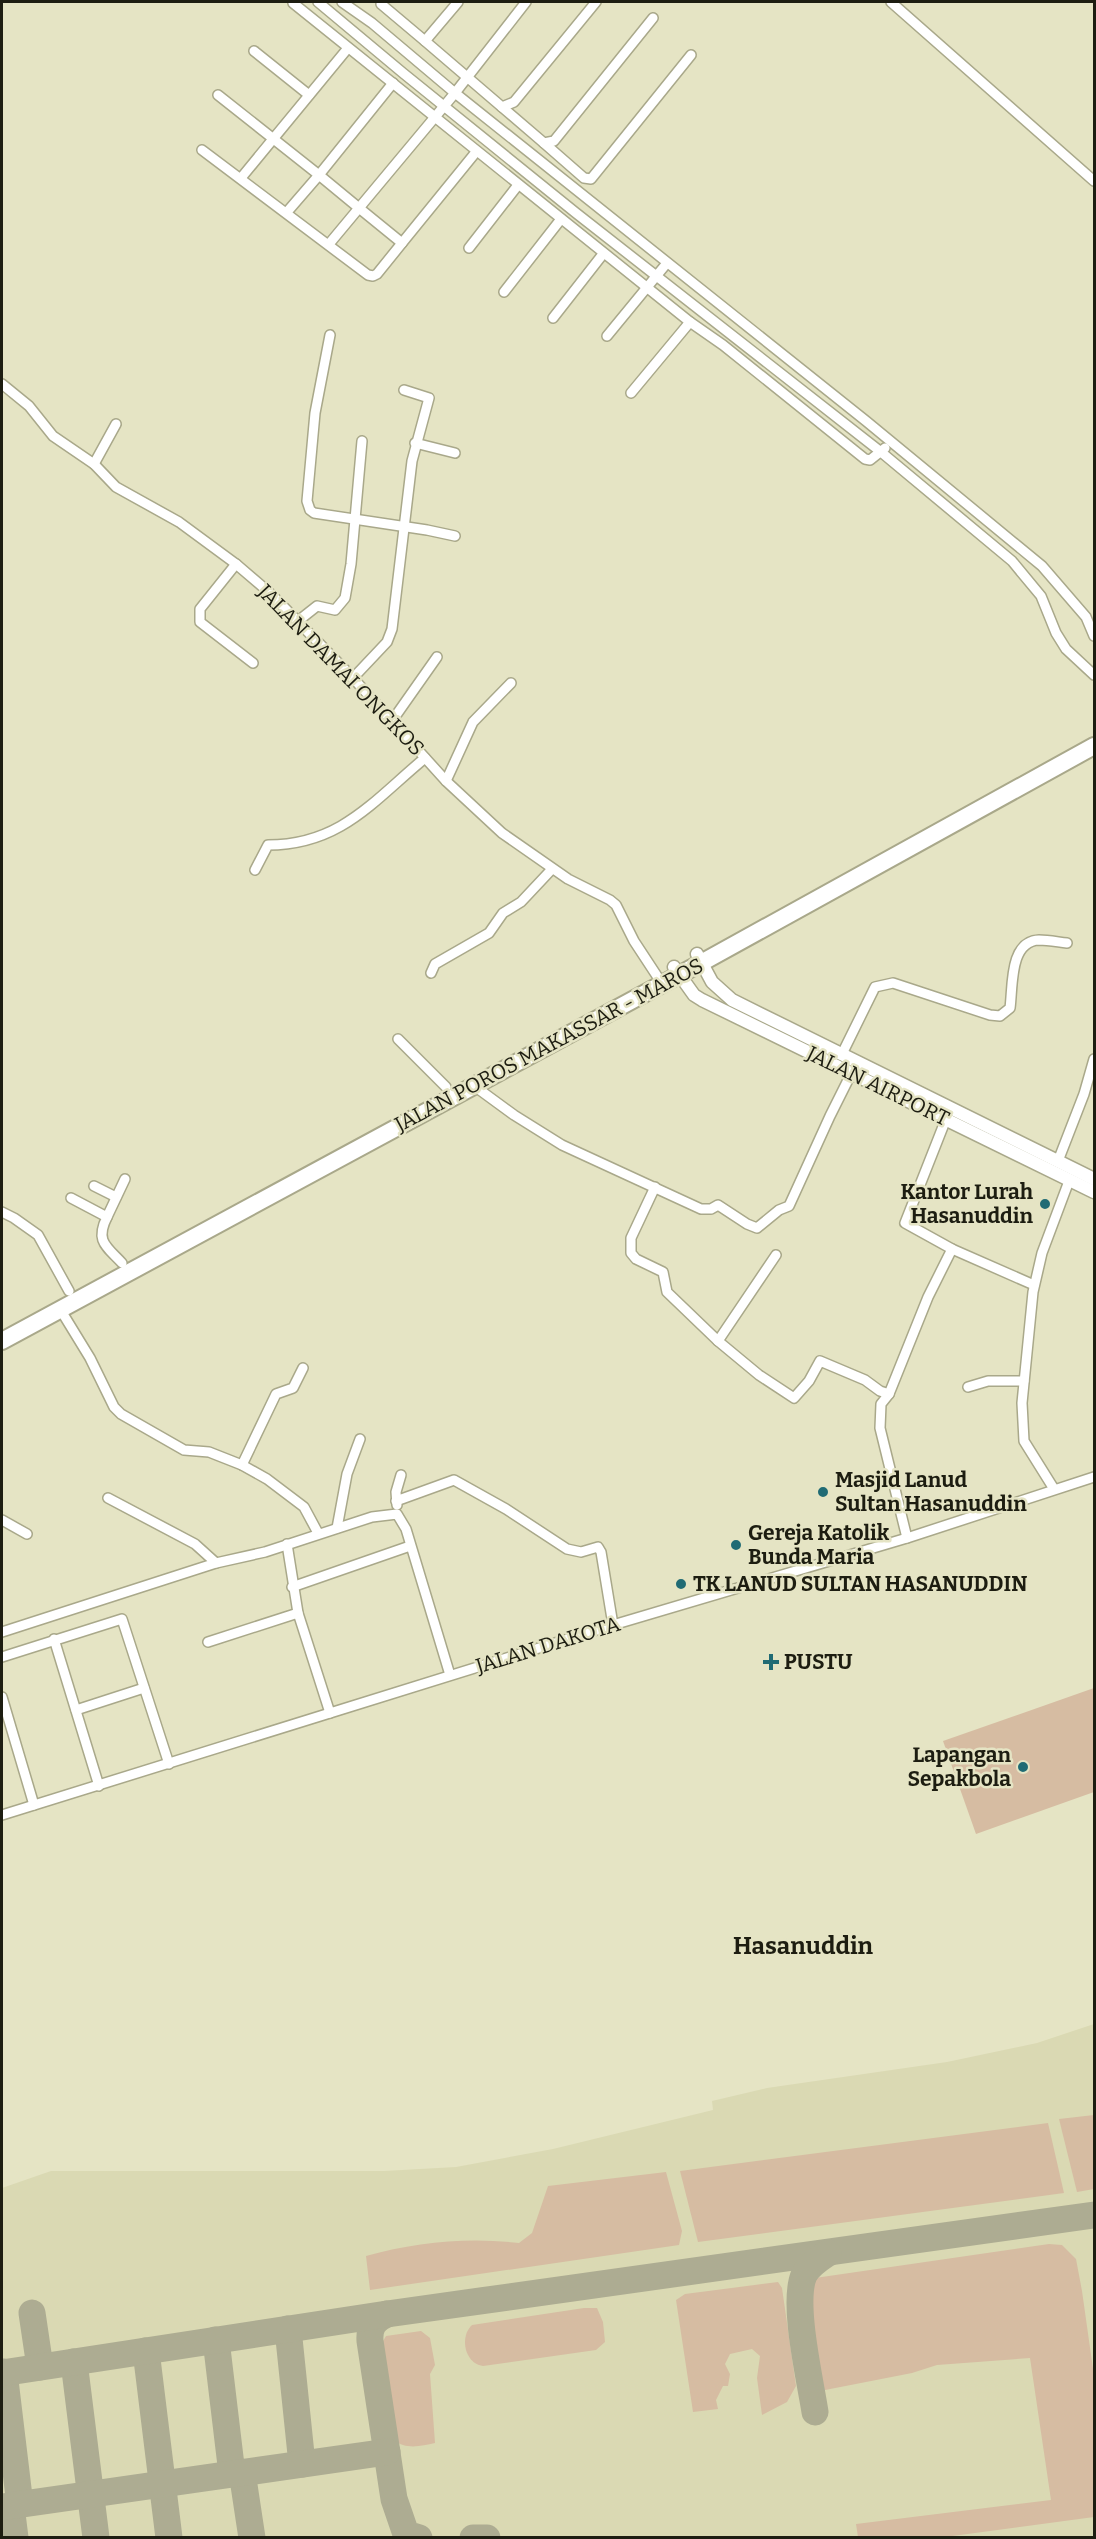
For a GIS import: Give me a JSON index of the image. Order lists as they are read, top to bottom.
{
  "streets": {
    "highway": ["JALAN POROS MAKASSAR - MAROS"],
    "street": ["JALAN DAMAI ONGKOS", "JALAN AIRPORT", "JALAN DAKOTA"]
  },
  "crossings": [
    ["JALAN DAMAI ONGKOS", "JALAN POROS MAKASSAR - MAROS"],
    ["JALAN POROS MAKASSAR - MAROS", "JALAN AIRPORT"]
  ],
  "districts": ["Hasanuddin"],
  "places": {
    "other": [
      "Kantor Lurah Hasanuddin",
      "Masjid Lanud Sultan Hasanuddin",
      "Gereja Katolik Bunda Maria",
      "TK LANUD SULTAN HASANUDDIN",
      "Lapangan Sepakbola"
    ],
    "health": ["PUSTU"]
  }
}
